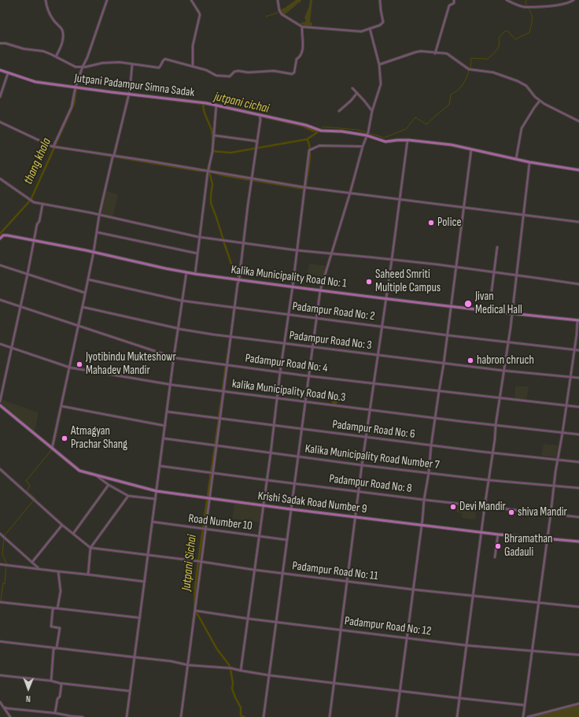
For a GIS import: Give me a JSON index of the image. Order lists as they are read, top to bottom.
{
  "streets": {
    "street": [
      "Jutpani Padampur Simna Sadak",
      "Kalika Municipality Road No: 1",
      "Padampur Road No: 2",
      "Padampur Road No: 3",
      "Padampur Road No: 4",
      "kalika Municipality Road No.3",
      "Padampur Road No: 6",
      "Kalika Municipality Road Number 7",
      "Padampur Road No: 8",
      "Krishi Sadak Road Number 9",
      "Road Number 10",
      "Padampur Road No: 11",
      "Padampur Road No: 12"
    ]
  },
  "water": ["jutpani cichai", "thang khola", "Jutpani Sichai"],
  "places": [
    "Police",
    "Saheed Smriti Multiple Campus",
    "Jivan Medical Hall",
    "habron chruch",
    "Jyotibindu Mukteshowr Mahadev Mandir",
    "Atmagyan Prachar Shang",
    "Devi Mandir",
    "shiva Mandir",
    "Bhramathan Gadauli"
  ],
  "north": "bottom"
}
